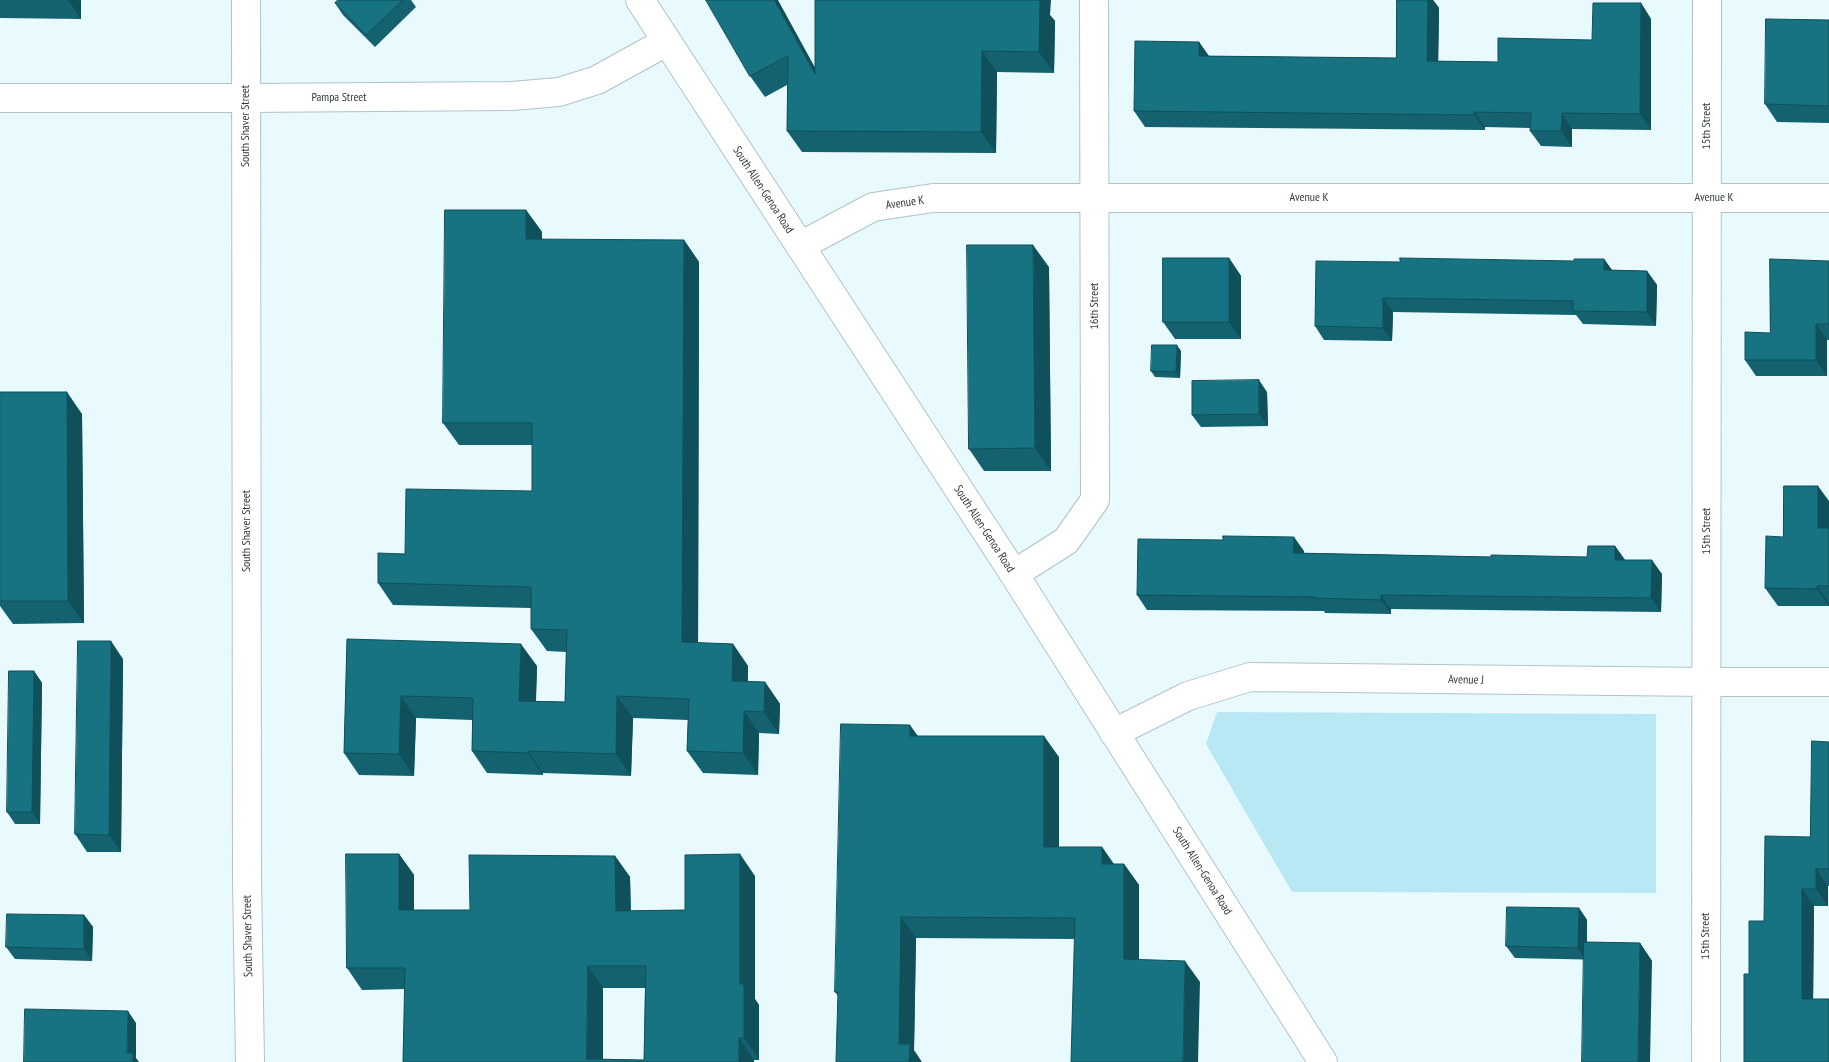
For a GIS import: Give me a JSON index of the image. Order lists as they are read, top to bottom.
{
  "streets": {
    "street": [
      "Pampa Street",
      "South Shaver Street",
      "15th Street",
      "South Allen-Genoa Road",
      "Avenue K",
      "16th Street",
      "Avenue J"
    ]
  },
  "crossings": [
    ["Pampa Street", "South Shaver Street"],
    ["Pampa Street", "South Allen-Genoa Road"],
    ["15th Street", "Avenue K"],
    ["15th Street", "Avenue J"],
    ["South Allen-Genoa Road", "Avenue K"],
    ["South Allen-Genoa Road", "16th Street"],
    ["South Allen-Genoa Road", "Avenue J"],
    ["Avenue K", "16th Street"]
  ]
}
